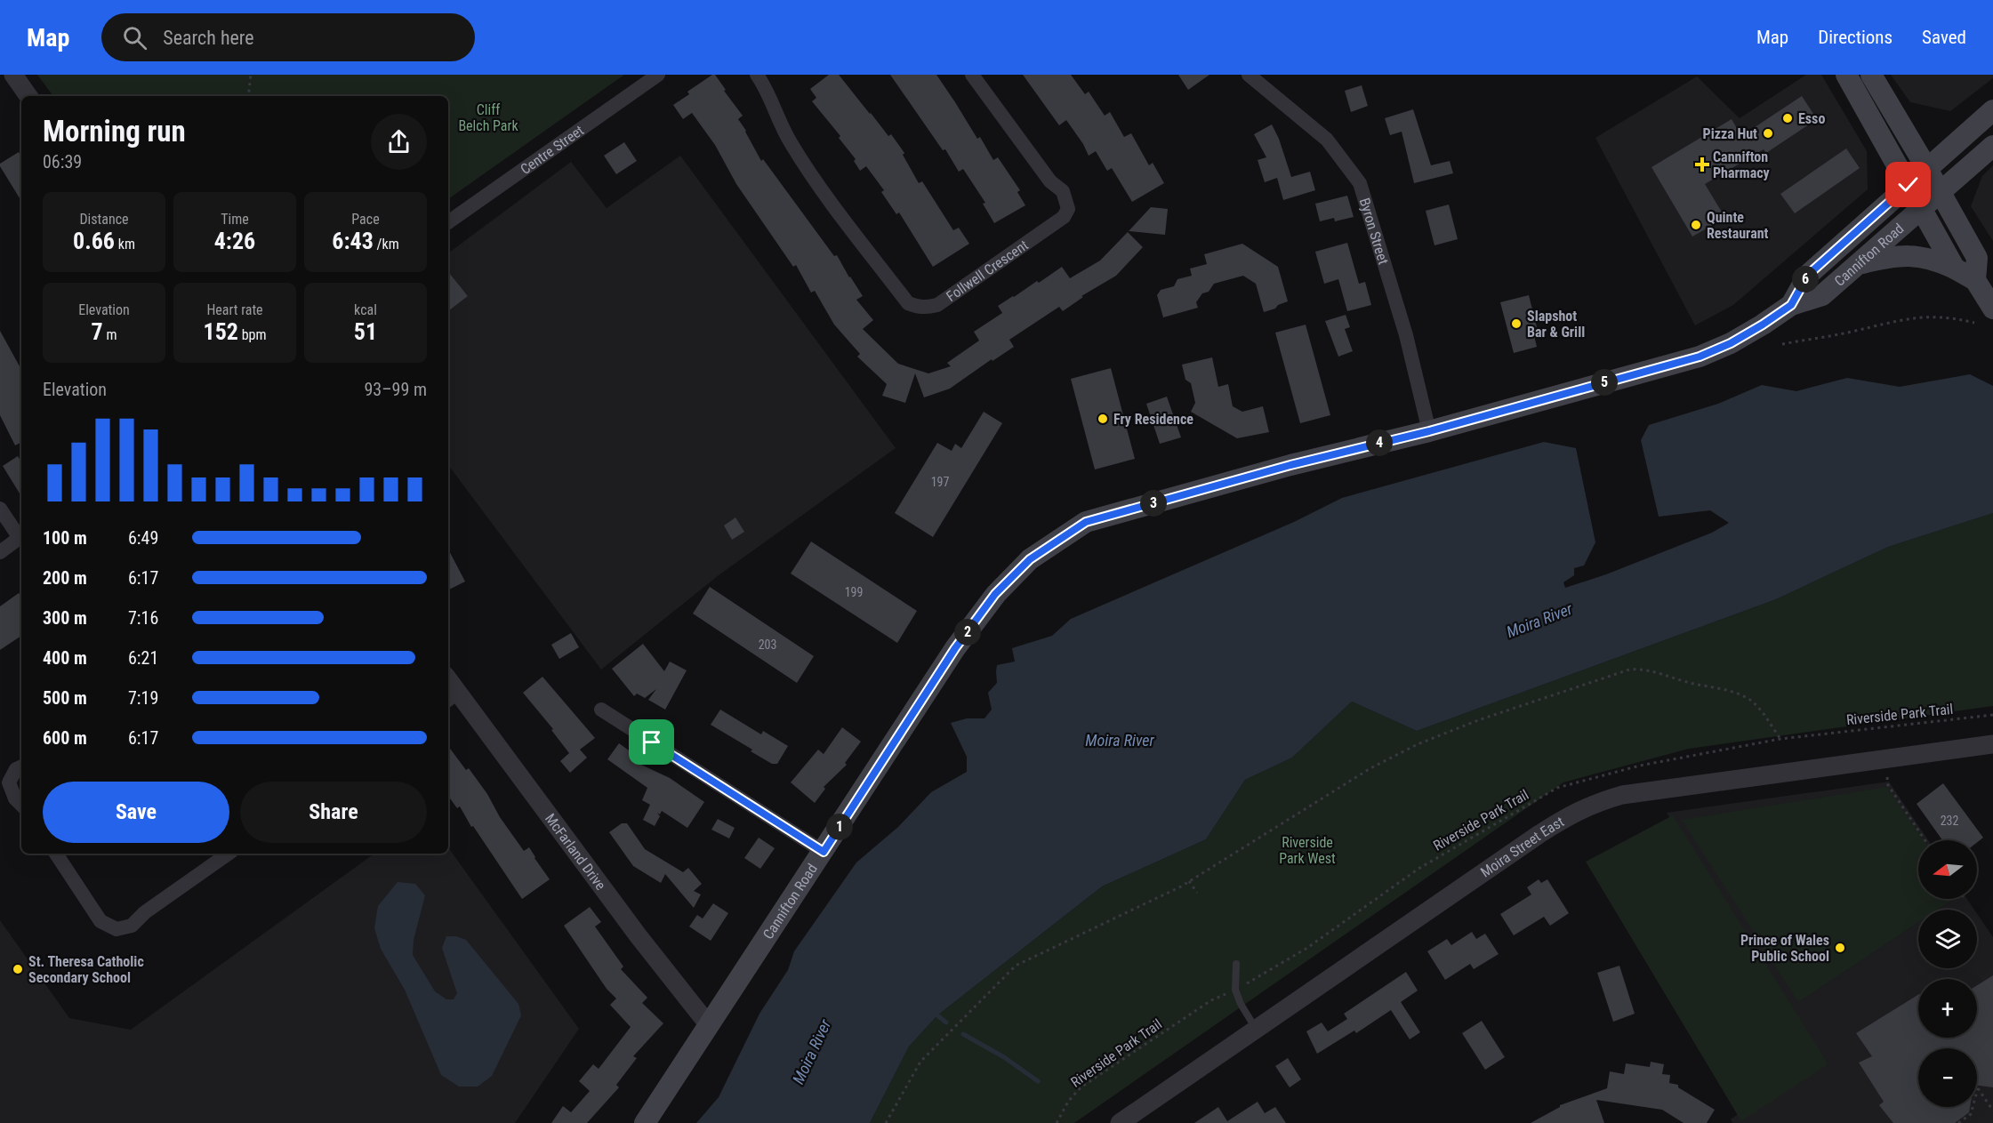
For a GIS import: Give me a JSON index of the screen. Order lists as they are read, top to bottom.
{
  "streets": {
    "main road": ["Cannifton Road"],
    "street": [
      "Centre Street",
      "Byron Street",
      "Follwell Crescent",
      "Moira Street East",
      "McFarland Drive"
    ],
    "path": ["Riverside Park Trail"]
  },
  "crossings": [
    ["Byron Street", "Cannifton Road"],
    ["Cannifton Road", "McFarland Drive"]
  ],
  "water": ["Moira River"],
  "parks": ["Cliff Belch Park", "Riverside Park West"],
  "places": {
    "other": [
      "Esso",
      "Pizza Hut",
      "Quinte Restaurant",
      "Slapshot Bar & Grill",
      "Fry Residence",
      "Prince of Wales Public School",
      "St. Theresa Catholic Secondary School"
    ],
    "health": ["Cannifton Pharmacy"]
  },
  "house_numbers": [
    "197",
    "199",
    "203",
    "232"
  ],
  "north": "left",
  "page": {
    "header": "Map",
    "search": "Search here",
    "nav": ["Map", "Directions", "Saved"],
    "heading": ["Morning run", "06:39"],
    "stats": [
      ["Distance", "0.66 km"],
      ["Time", "4:26"],
      ["Pace", "6:43 /km"],
      ["Elevation", "7 m"],
      ["Heart rate", "152 bpm"],
      ["kcal", "51"]
    ],
    "pins": [
      "6",
      "5",
      "4",
      "3",
      "2",
      "1"
    ],
    "chart": ["Elevation", "93–99 m"],
    "list": [
      {
        "name": "100 m",
        "note": "6:49"
      },
      {
        "name": "200 m",
        "note": "6:17"
      },
      {
        "name": "300 m",
        "note": "7:16"
      },
      {
        "name": "400 m",
        "note": "6:21"
      },
      {
        "name": "500 m",
        "note": "7:19"
      },
      {
        "name": "600 m",
        "note": "6:17"
      }
    ],
    "buttons": ["Save", "Share"],
    "map_buttons": ["+", "−"]
  }
}
